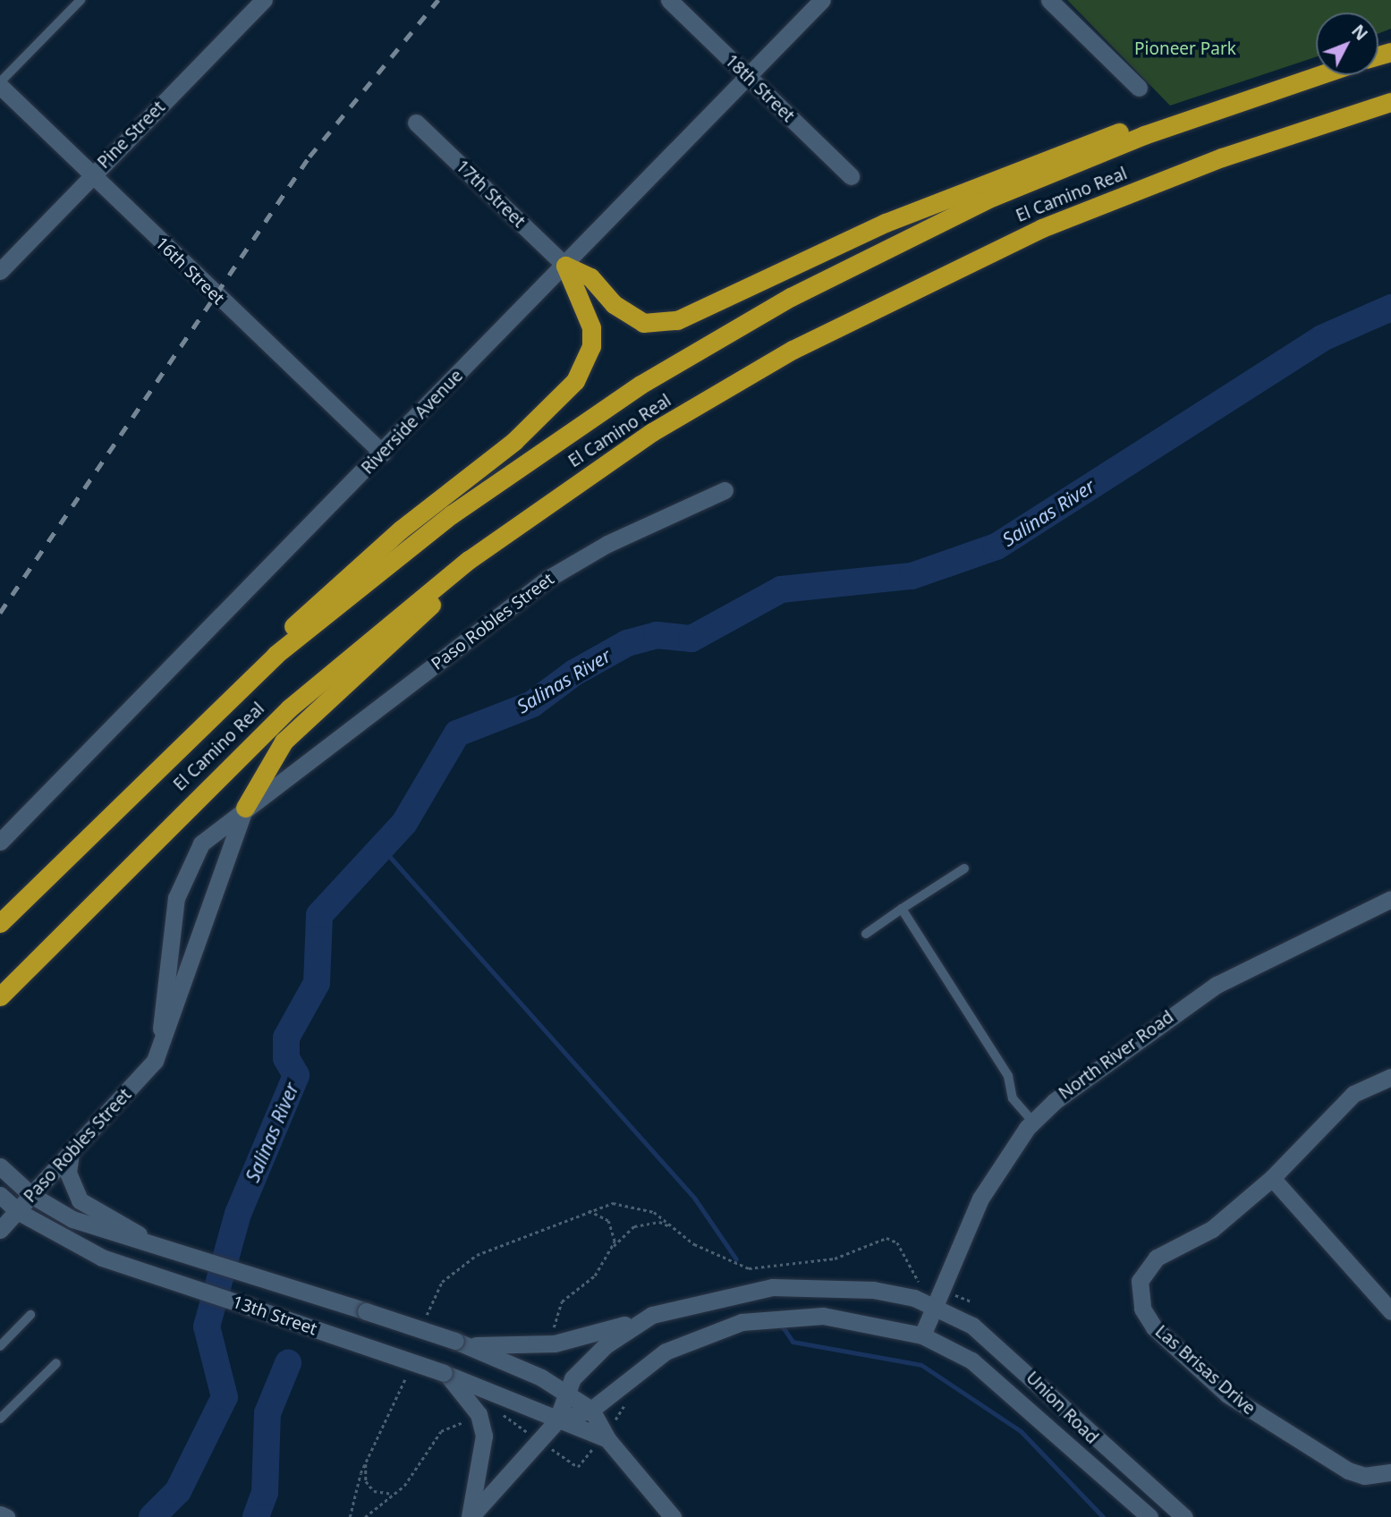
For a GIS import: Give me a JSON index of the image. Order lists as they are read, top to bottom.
{
  "streets": {
    "highway": ["El Camino Real"],
    "main road": [
      "18th Street",
      "Pine Street",
      "17th Street",
      "16th Street",
      "Riverside Avenue",
      "Paso Robles Street",
      "North River Road",
      "13th Street",
      "Las Brisas Drive",
      "Union Road"
    ]
  },
  "crossings": [
    ["18th Street", "Riverside Avenue"],
    ["Pine Street", "16th Street"],
    ["17th Street", "Riverside Avenue"],
    ["16th Street", "Riverside Avenue"],
    ["Paso Robles Street", "13th Street"],
    ["North River Road", "Union Road"]
  ],
  "water": ["Salinas River"],
  "parks": ["Pioneer Park"],
  "north": "top right"
}
